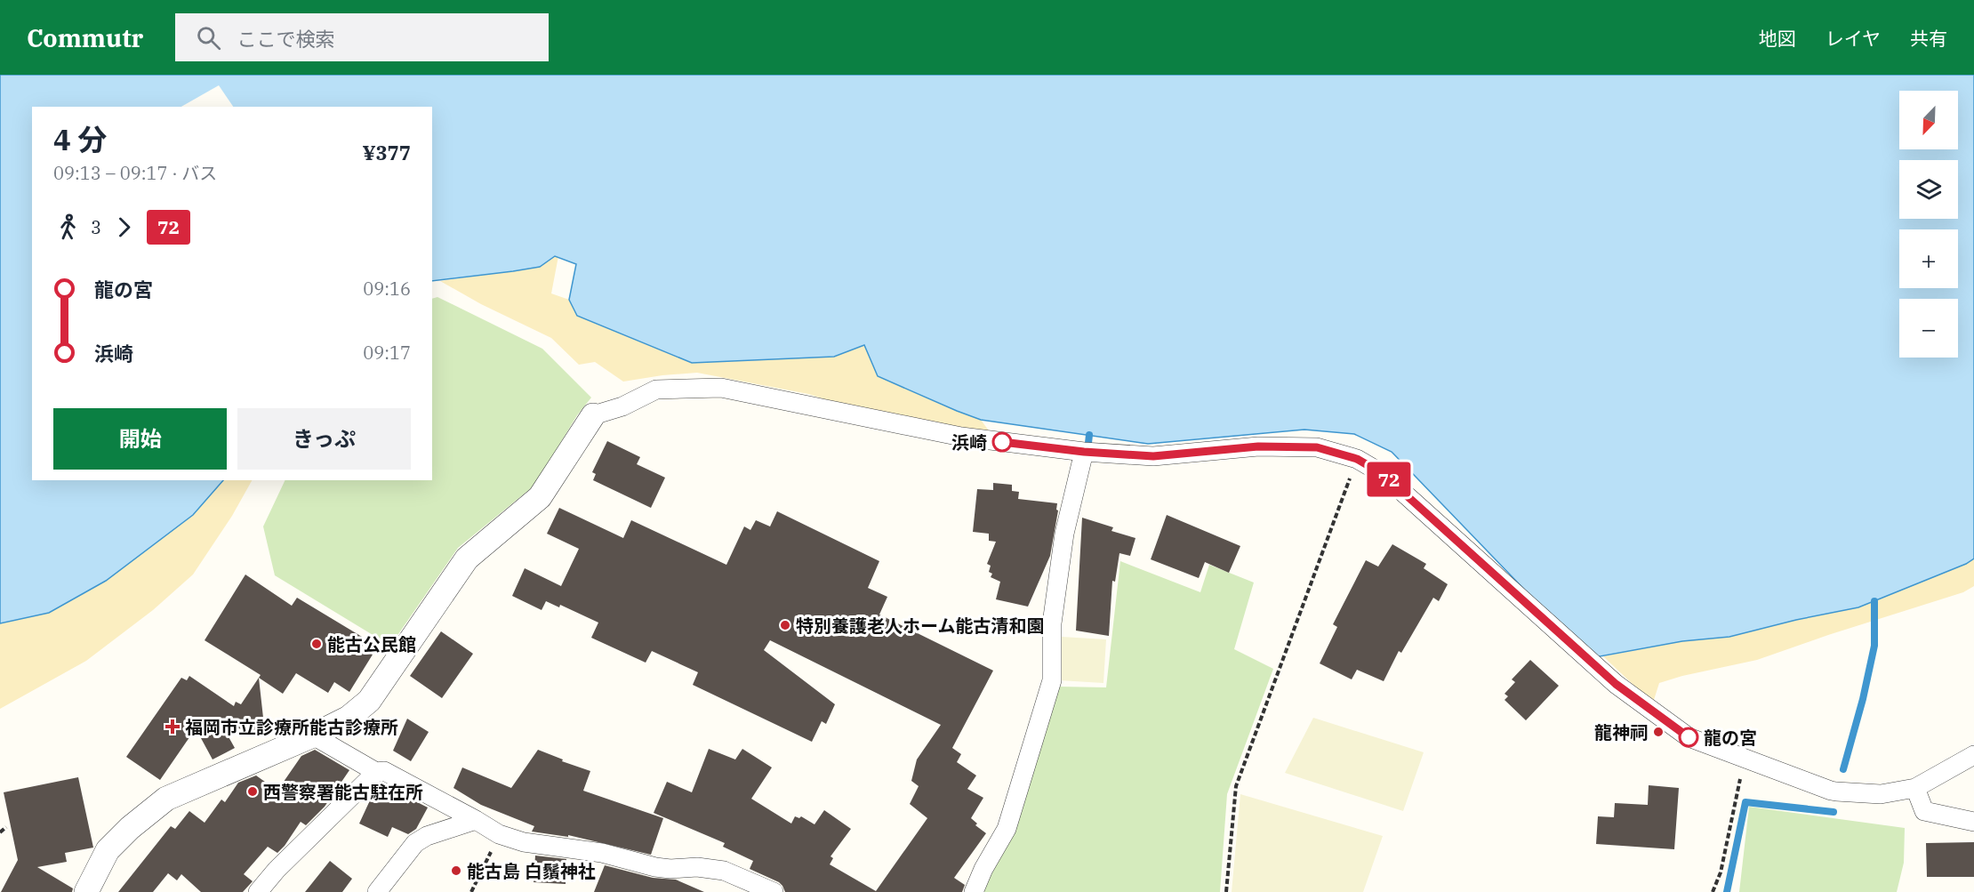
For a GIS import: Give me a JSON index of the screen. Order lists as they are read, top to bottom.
{
  "places": {
    "other": [
      "浜崎",
      "特別養護老人ホーム能古清和園",
      "能古公民館",
      "龍神祠",
      "龍の宮",
      "西警察署能古駐在所",
      "能古島 白鬚神社"
    ],
    "health": ["福岡市立診療所能古診療所"]
  },
  "lines": ["bus line 72"],
  "north": "bottom left",
  "page": {
    "header": "Commutr",
    "search": "ここで検索",
    "nav": ["地図", "レイヤ", "共有"],
    "on_map": "72",
    "map_buttons": ["+", "−"],
    "heading": ["4 分", "09:13 – 09:17 · バス", "¥377"],
    "legs": ["3", "72"],
    "list": [
      {
        "name": "龍の宮",
        "value": "09:16"
      },
      {
        "name": "浜崎",
        "value": "09:17"
      }
    ],
    "buttons": ["開始", "きっぷ"]
  }
}
